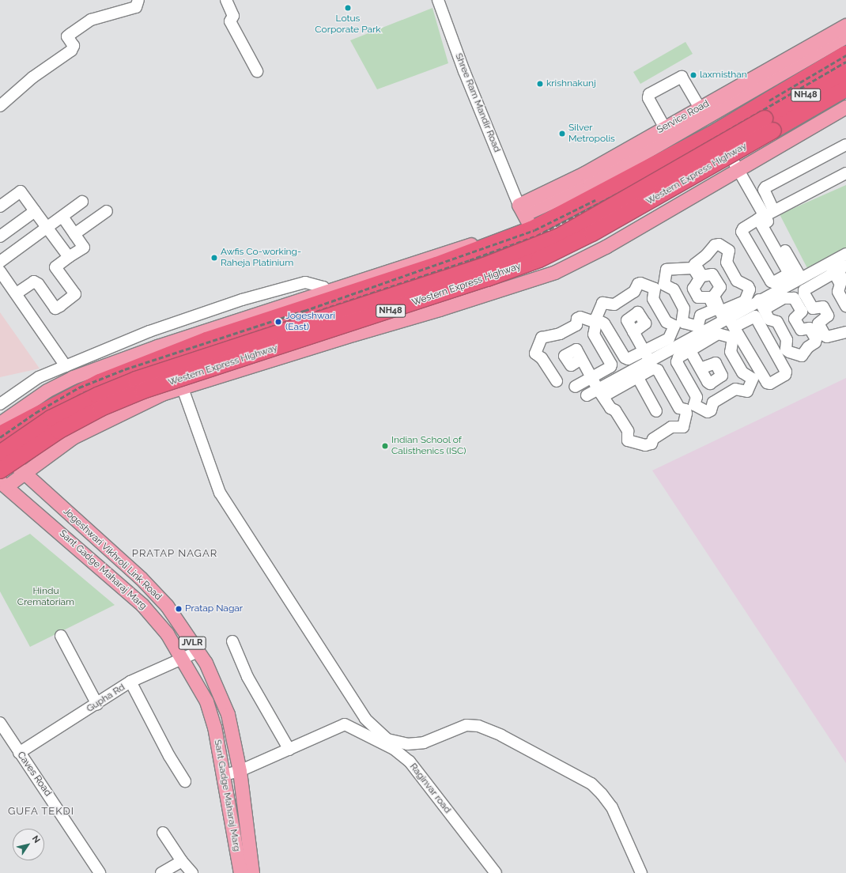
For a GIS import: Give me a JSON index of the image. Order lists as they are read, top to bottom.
{
  "streets": {
    "highway": ["NH48", "Western Express Highway"],
    "main road": [
      "Service Road",
      "Jogeshwari Vikhroli Link Road",
      "Sant Gadge Maharaj Marg",
      "JVLR"
    ],
    "street": [
      "Shree Ram Mandir Road",
      "Gupha Rd",
      "Caves Road",
      "Raginvar road"
    ]
  },
  "crossings": [
    ["Shree Ram Mandir Road", "Service Road"],
    ["Western Express Highway", "Jogeshwari Vikhroli Link Road"],
    ["Jogeshwari Vikhroli Link Road", "Gupha Rd"],
    ["Jogeshwari Vikhroli Link Road", "Raginvar road"],
    ["Sant Gadge Maharaj Marg", "Gupha Rd"],
    ["Sant Gadge Maharaj Marg", "Raginvar road"],
    ["Gupha Rd", "Caves Road"]
  ],
  "districts": ["PRATAP NAGAR", "GUFA TEKDI"],
  "parks": ["Hindu Crematoriam"],
  "places": [
    "Lotus Corporate Park",
    "laxmisthan",
    "krishnakunj",
    "Silver Metropolis",
    "Awfis Co-working- Raheja Platinium",
    "Jogeshwari (East)",
    "Indian School of Calisthenics (ISC)",
    "Pratap Nagar"
  ],
  "north": "top right"
}
